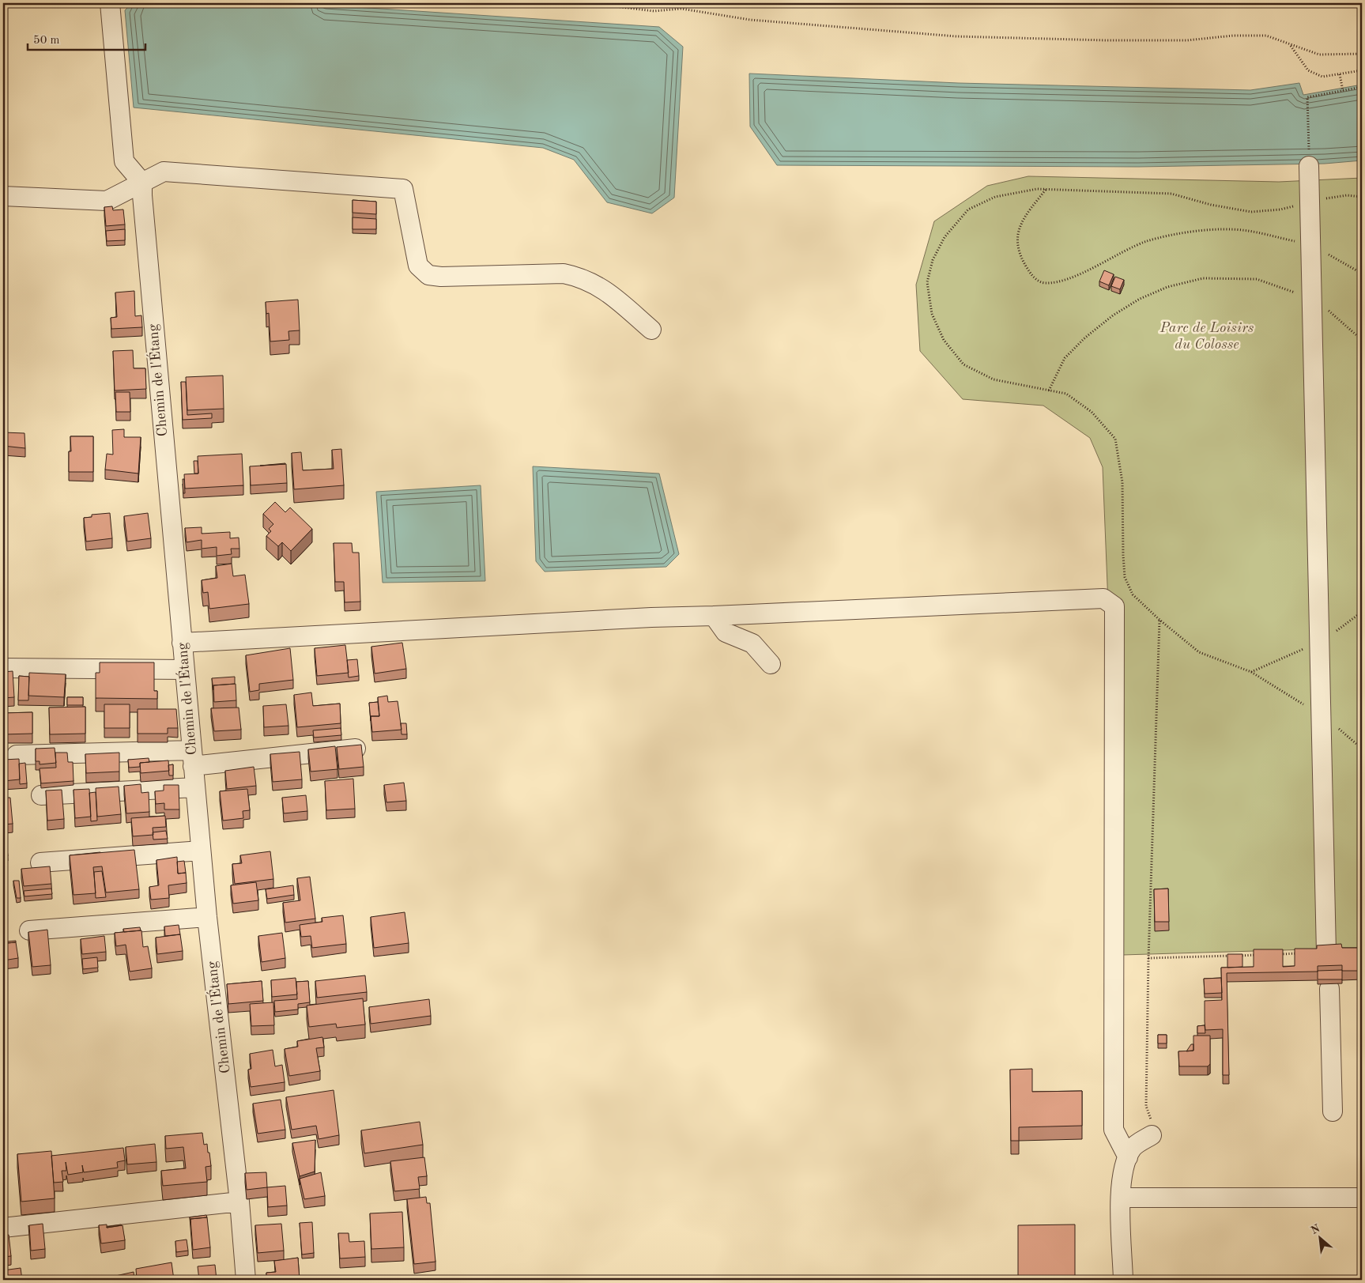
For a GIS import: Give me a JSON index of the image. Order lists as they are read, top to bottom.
{
  "streets": {
    "street": ["Chemin de l'Étang"]
  },
  "parks": ["Parc de Loisirs du Colosse"],
  "scale_bar": "50 m",
  "north": "top left"
}
